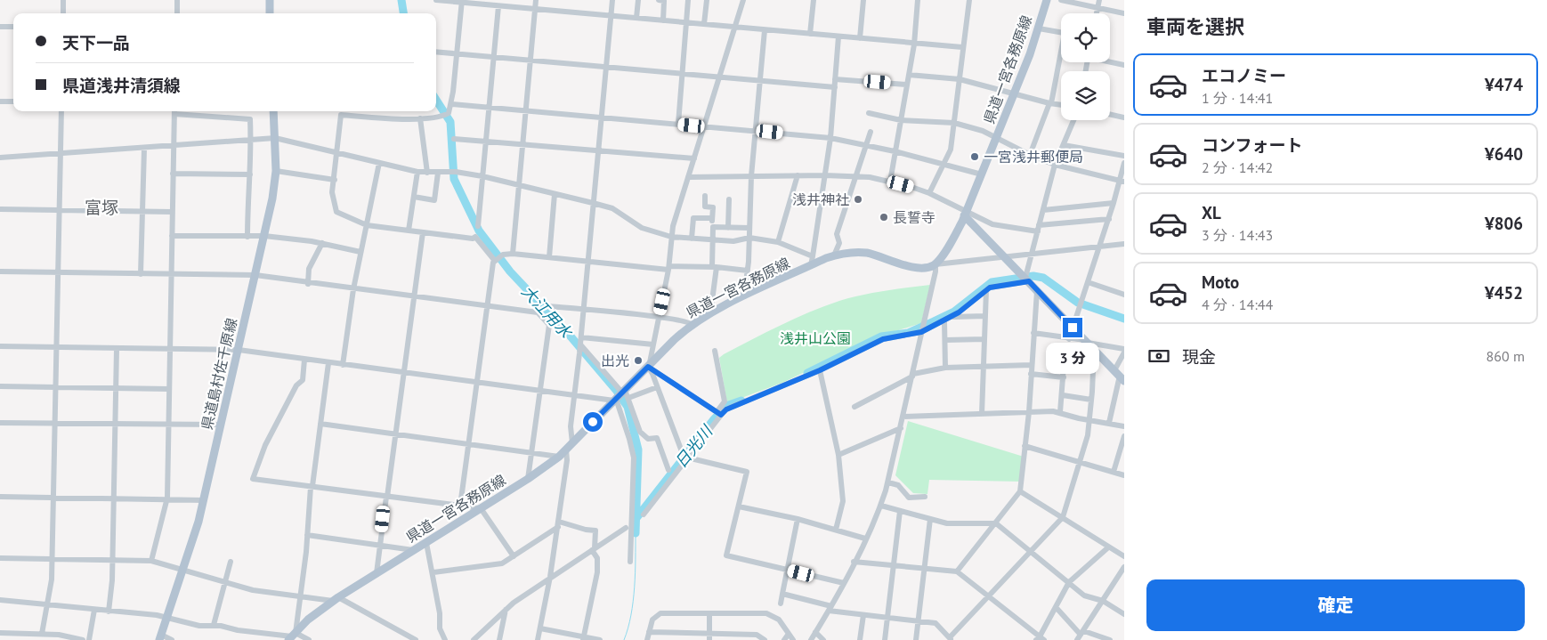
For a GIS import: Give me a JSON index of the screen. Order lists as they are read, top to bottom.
{
  "streets": {
    "main road": ["県道一宮各務原線", "県道島村佐千原線"]
  },
  "districts": ["富塚"],
  "water": ["大江用水", "日光川"],
  "parks": ["浅井山公園"],
  "places": [
    "一宮浅井郵便局",
    "浅井神社",
    "長誓寺",
    "出光"
  ],
  "page": {
    "heading": "車両を選択",
    "banner": ["天下一品", "県道浅井清須線"],
    "list": [
      {
        "name": "エコノミー",
        "note": "1 分 · 14:41",
        "value": "¥474"
      },
      {
        "name": "コンフォート",
        "note": "2 分 · 14:42",
        "value": "¥640"
      },
      {
        "name": "XL",
        "note": "3 分 · 14:43",
        "value": "¥806"
      },
      {
        "name": "Moto",
        "note": "4 分 · 14:44",
        "value": "¥452"
      }
    ],
    "pay": ["現金", "860 m"],
    "bubble": "3 分",
    "buttons": "確定"
  }
}
